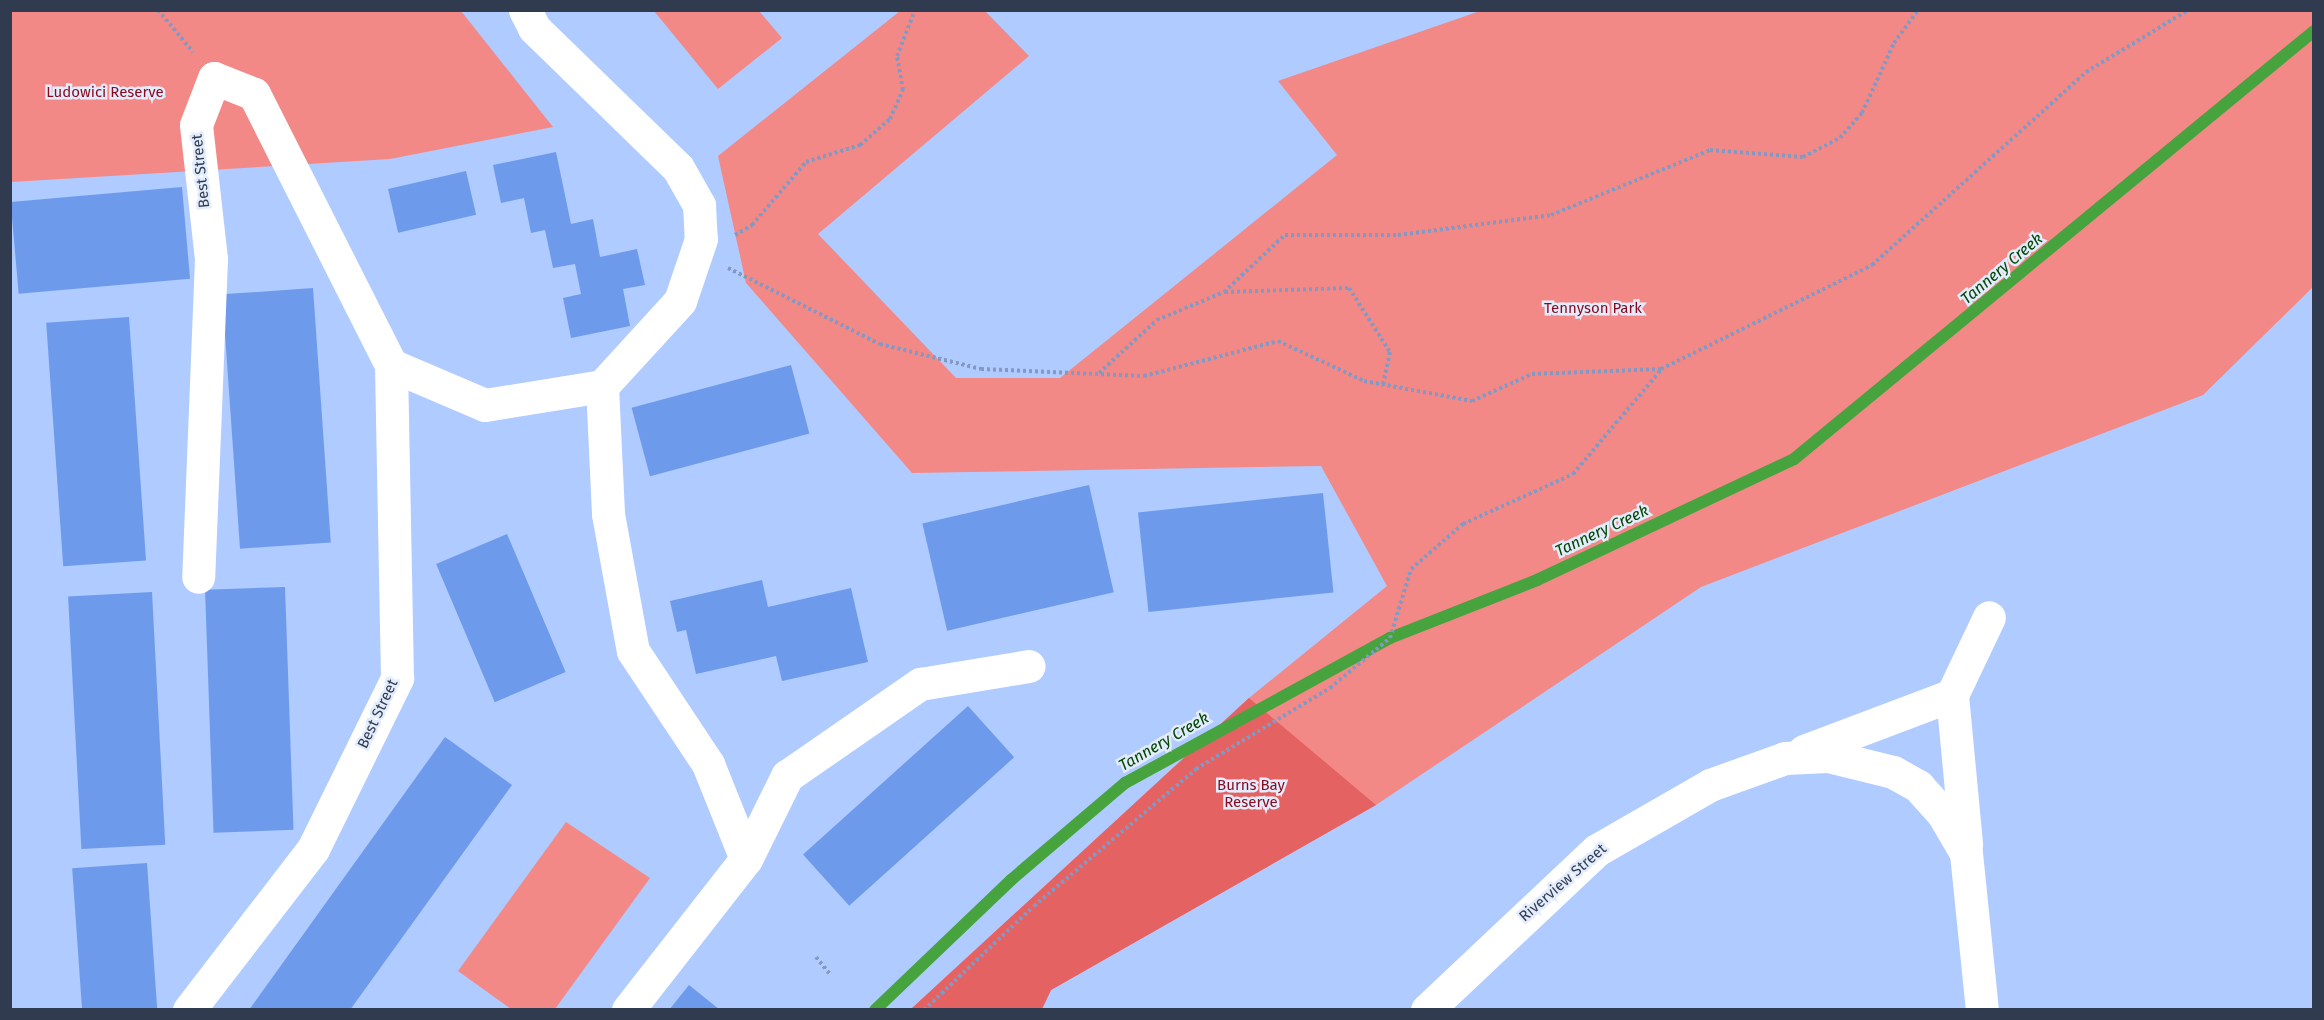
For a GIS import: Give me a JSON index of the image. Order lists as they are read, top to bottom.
{
  "streets": {
    "street": ["Best Street", "Riverview Street"]
  },
  "water": ["Tannery Creek"],
  "parks": ["Ludowici Reserve", "Tennyson Park", "Burns Bay Reserve"]
}
